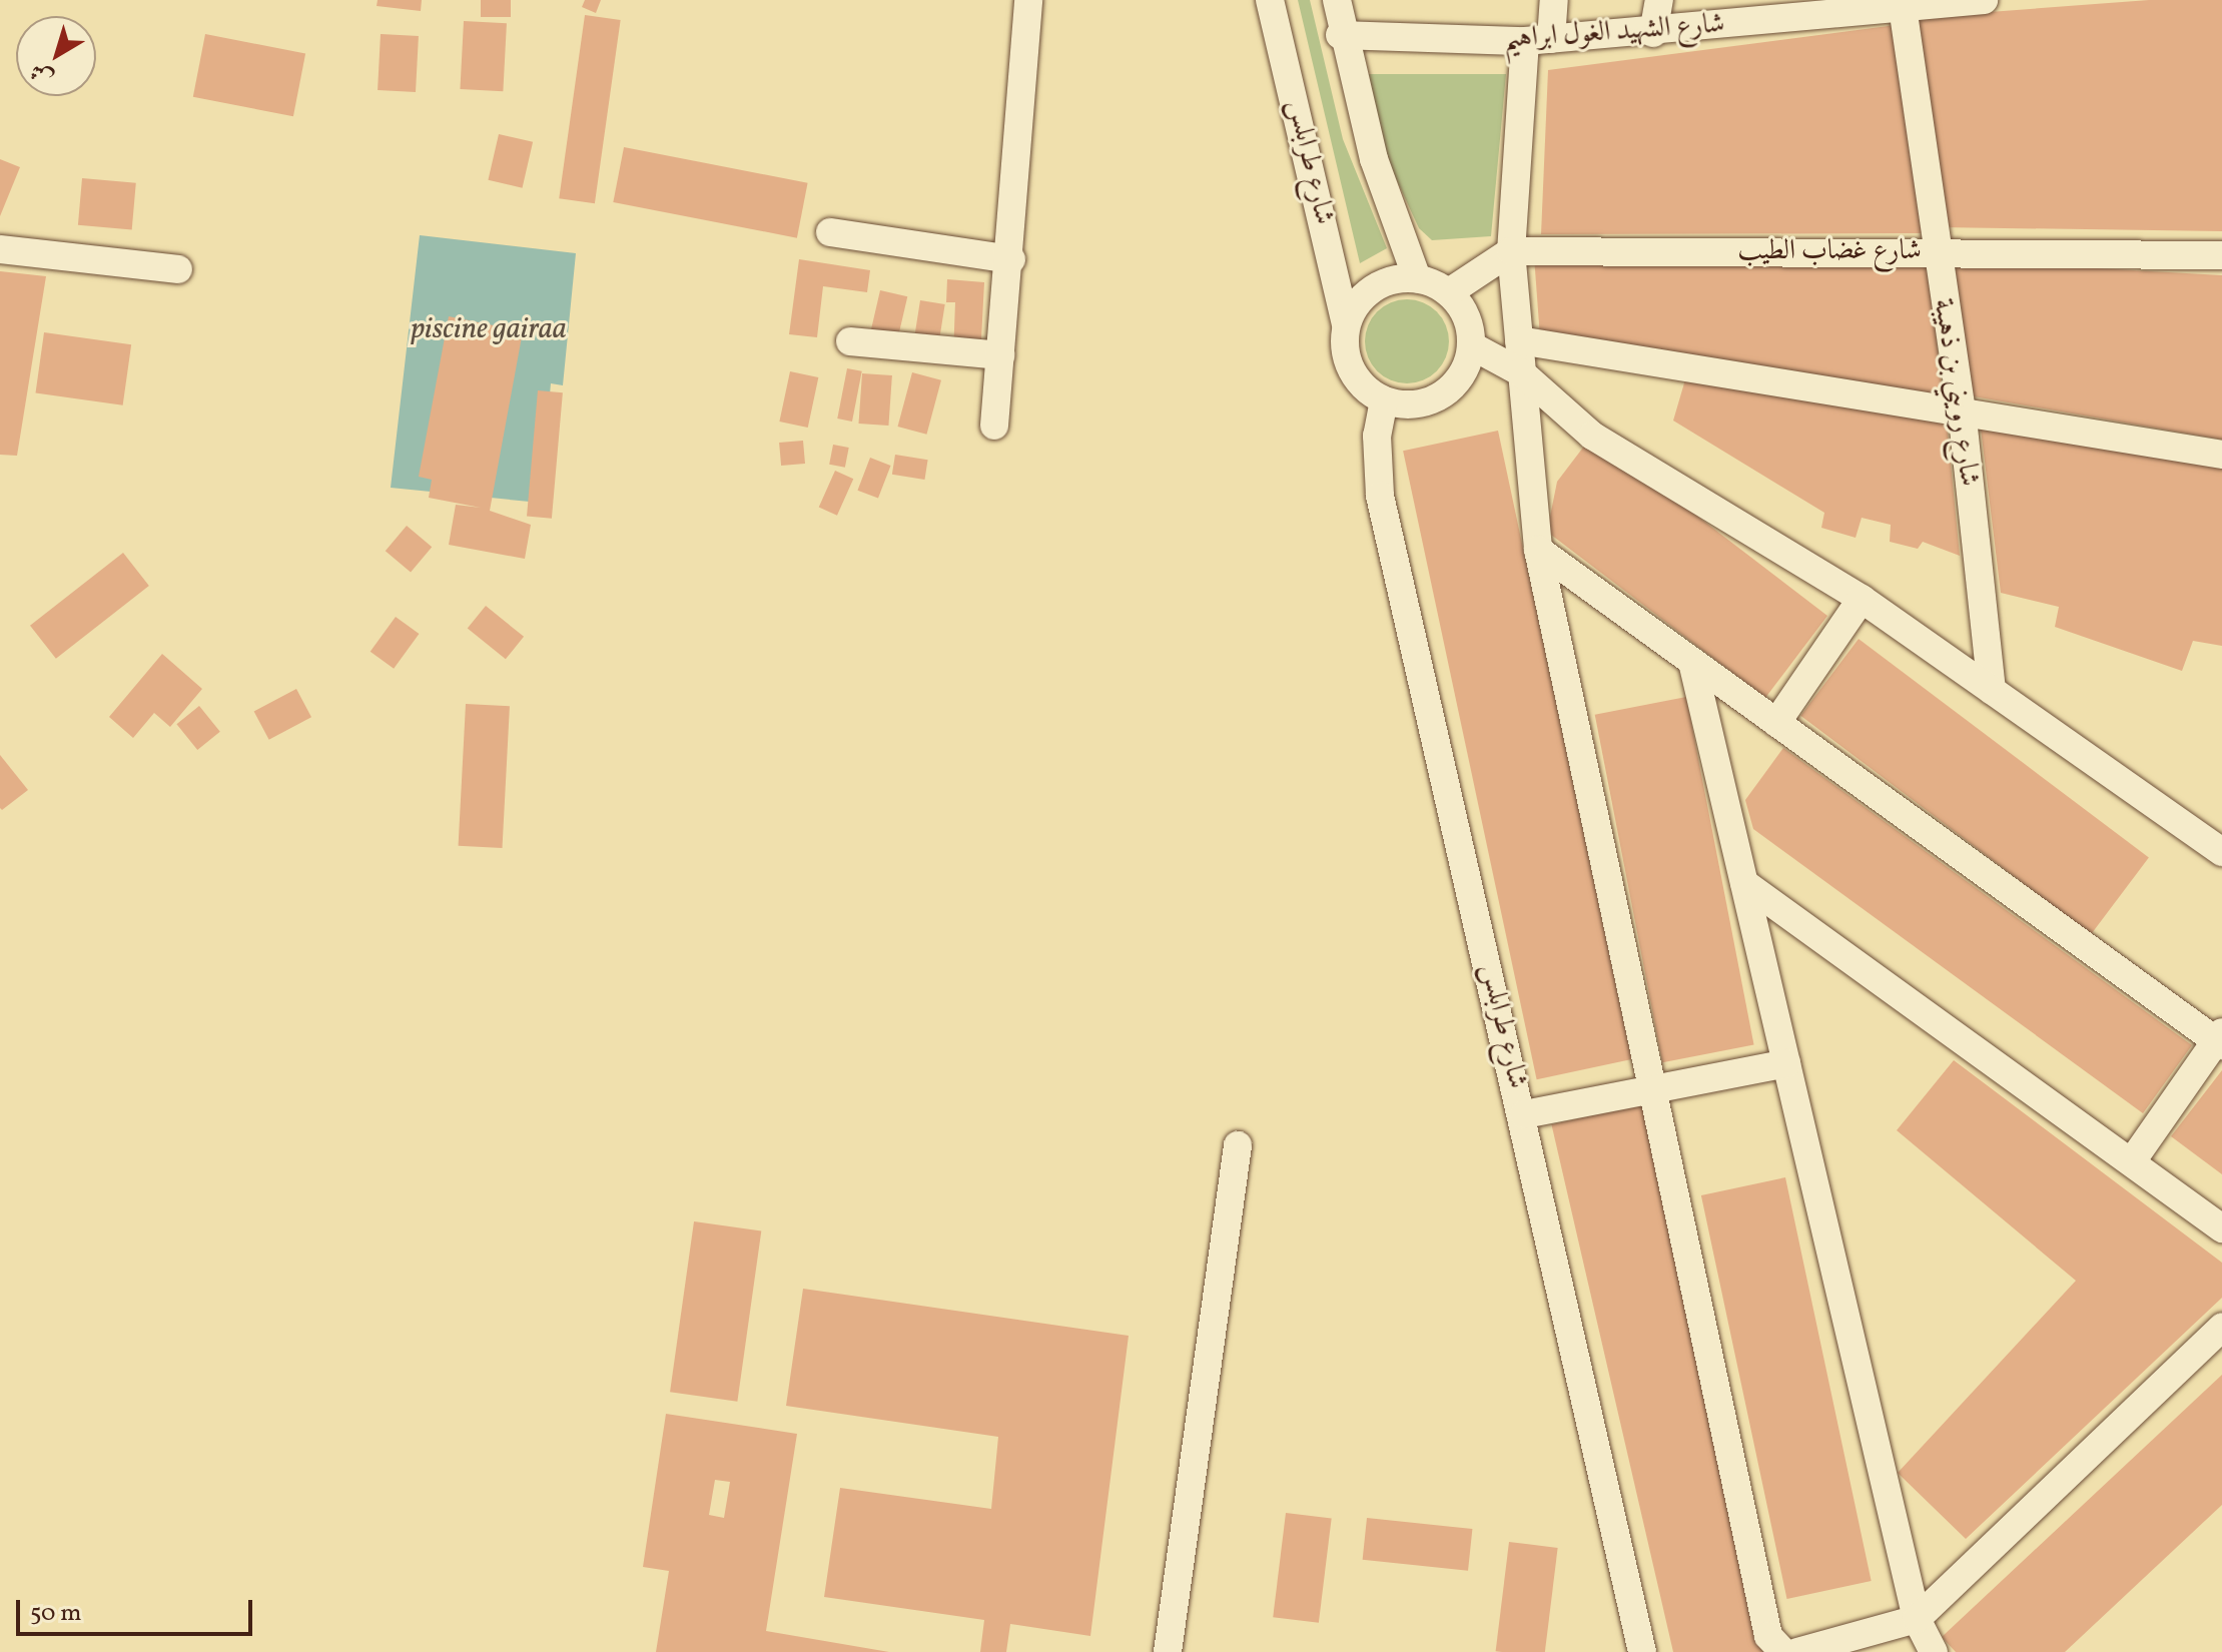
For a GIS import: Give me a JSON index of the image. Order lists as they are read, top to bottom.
{
  "streets": {
    "street": [
      "شارع الشهيد الغول ابراهيم",
      "شارع طرابلس",
      "شارع غضاب الطيب",
      "شارع رويني بن ذهيبة"
    ]
  },
  "crossings": [
    ["شارع الشهيد الغول ابراهيم", "شارع رويني بن ذهيبة"],
    ["شارع غضاب الطيب", "شارع رويني بن ذهيبة"]
  ],
  "water": ["piscine gairaa"],
  "scale_bar": "50 m",
  "north": "bottom left"
}
